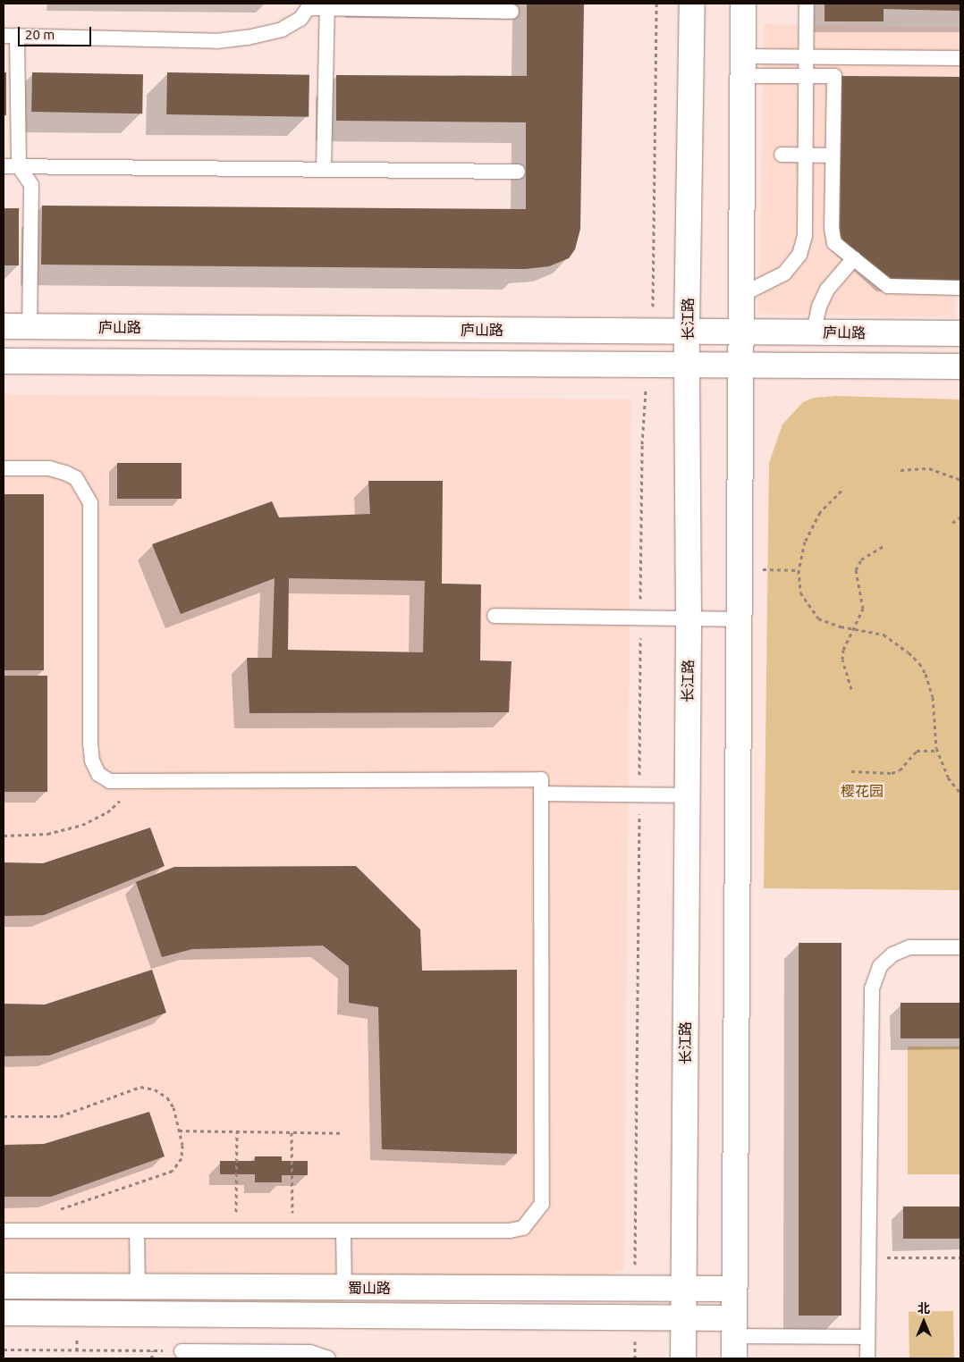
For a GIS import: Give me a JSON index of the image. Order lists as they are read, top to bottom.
{
  "streets": {
    "street": ["长江路", "庐山路", "蜀山路"]
  },
  "crossings": [
    ["长江路", "庐山路"],
    ["长江路", "蜀山路"]
  ],
  "parks": ["樱花园"],
  "scale_bar": "20 m",
  "north": "top"
}
